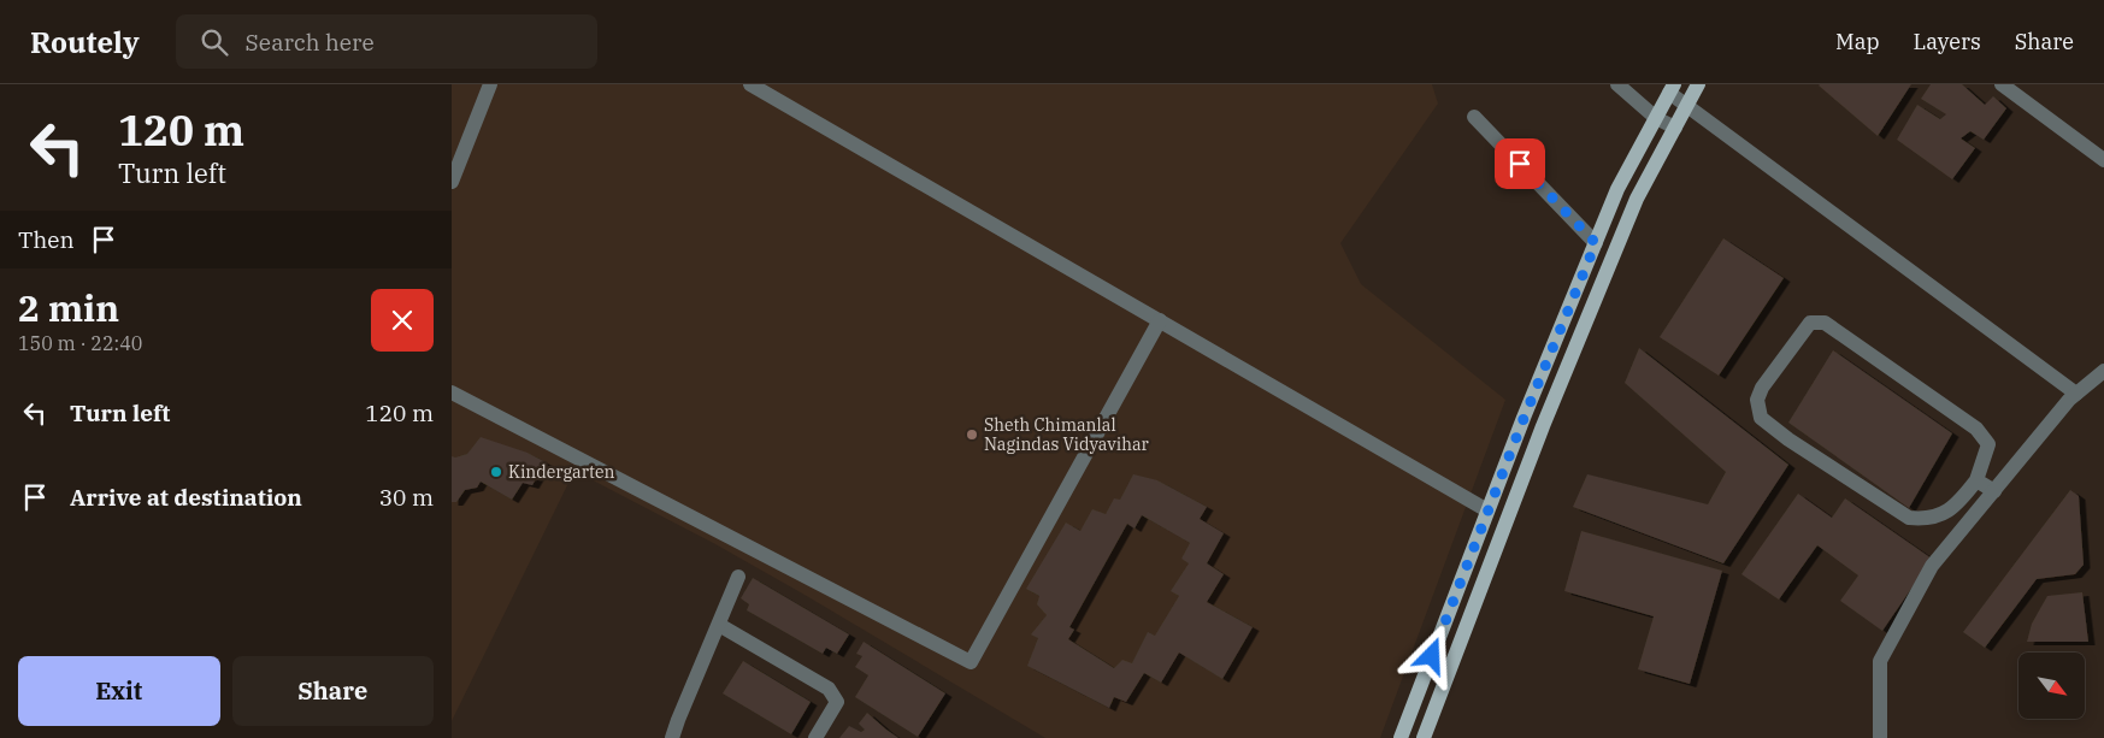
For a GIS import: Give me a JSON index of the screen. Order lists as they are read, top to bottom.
{
  "places": ["Sheth Chimanlal Nagindas Vidyavihar", "Kindergarten"],
  "north": "bottom right",
  "page": {
    "header": "Routely",
    "search": "Search here",
    "nav": ["Map", "Layers", "Share"],
    "turn": ["120 m", "Turn left"],
    "then": "Then",
    "heading": ["2 min", "150 m · 22:40"],
    "list": [
      {
        "name": "Turn left",
        "value": "120 m"
      },
      {
        "name": "Arrive at destination",
        "value": "30 m"
      }
    ],
    "buttons": ["Exit", "Share"]
  }
}
